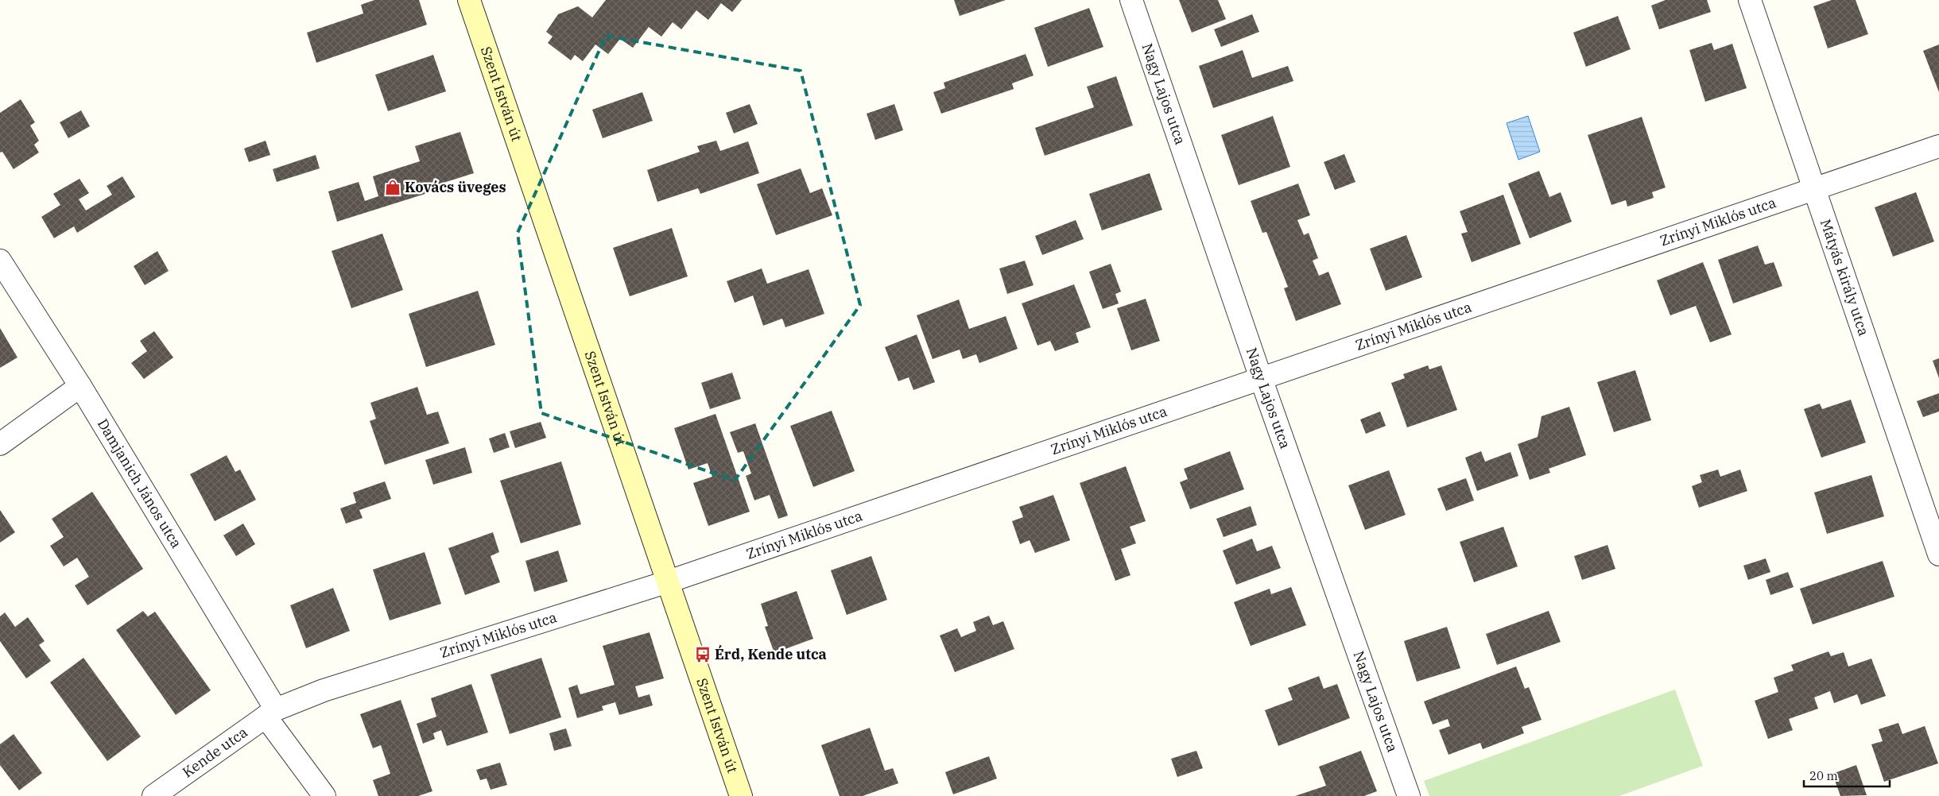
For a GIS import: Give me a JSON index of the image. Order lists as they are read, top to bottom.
{
  "streets": {
    "street": [
      "Szent István út",
      "Nagy Lajos utca",
      "Zrínyi Miklós utca",
      "Mátyás király utca",
      "Damjanich János utca",
      "Kende utca"
    ]
  },
  "crossings": [
    ["Szent István út", "Zrínyi Miklós utca"],
    ["Nagy Lajos utca", "Zrínyi Miklós utca"],
    ["Zrínyi Miklós utca", "Mátyás király utca"],
    ["Zrínyi Miklós utca", "Damjanich János utca"],
    ["Zrínyi Miklós utca", "Kende utca"],
    ["Damjanich János utca", "Kende utca"]
  ],
  "places": {
    "shop": ["Kovács üveges"],
    "bus stop": ["Érd, Kende utca"]
  },
  "scale_bar": "20 m"
}
